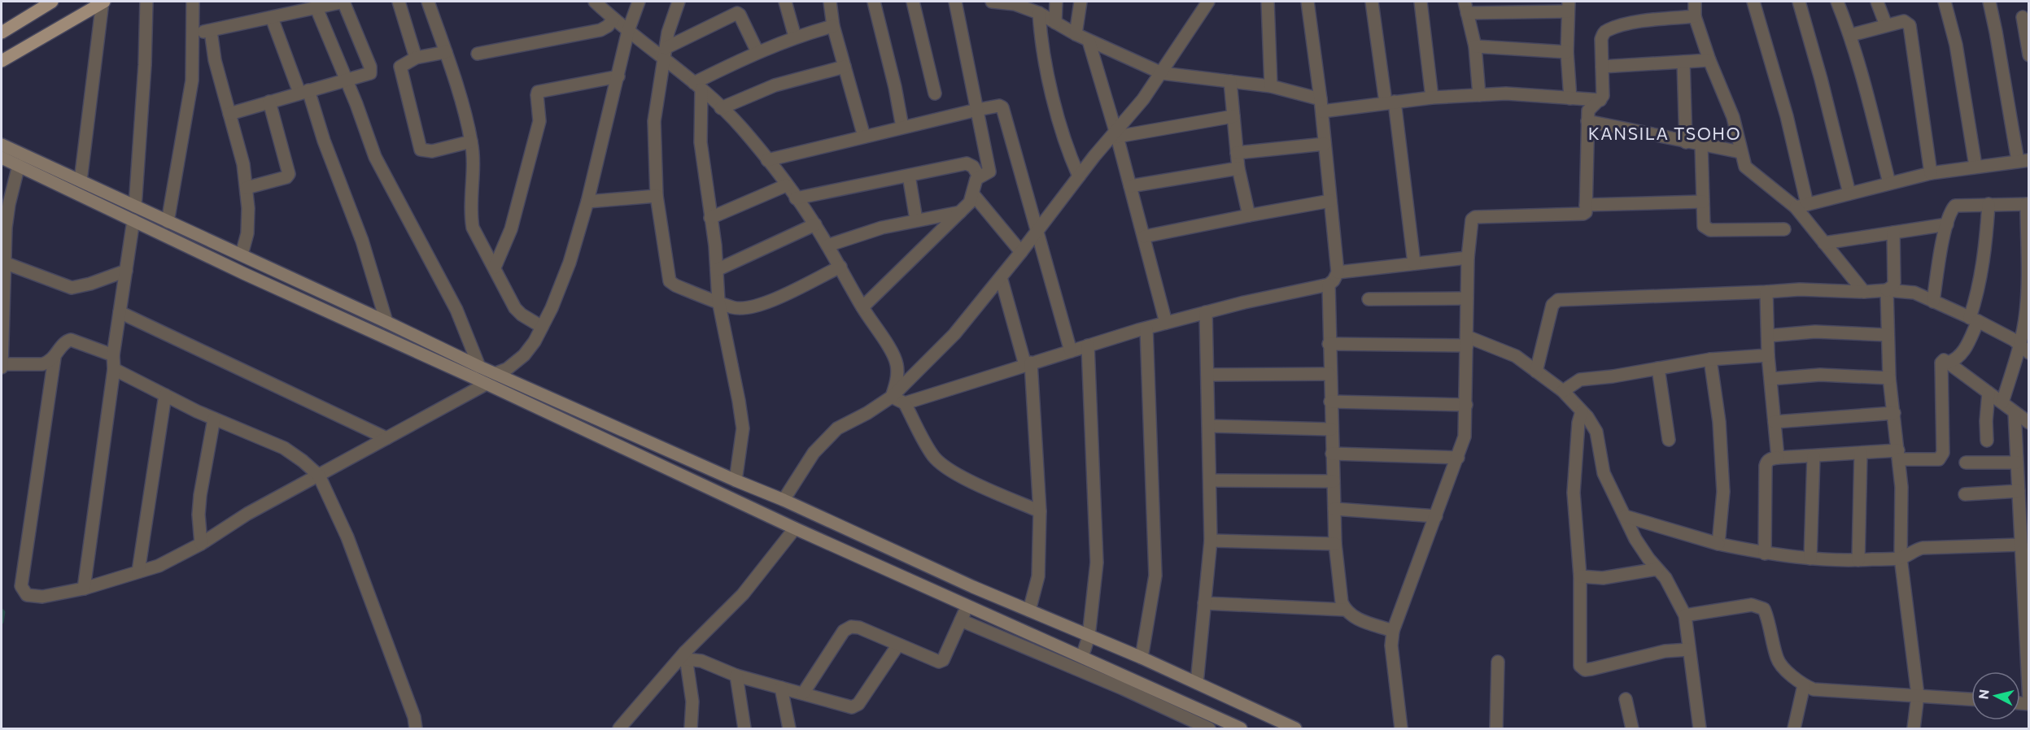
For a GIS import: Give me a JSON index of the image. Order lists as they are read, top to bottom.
{
  "districts": ["KANSILA TSOHO"],
  "north": "left"
}
